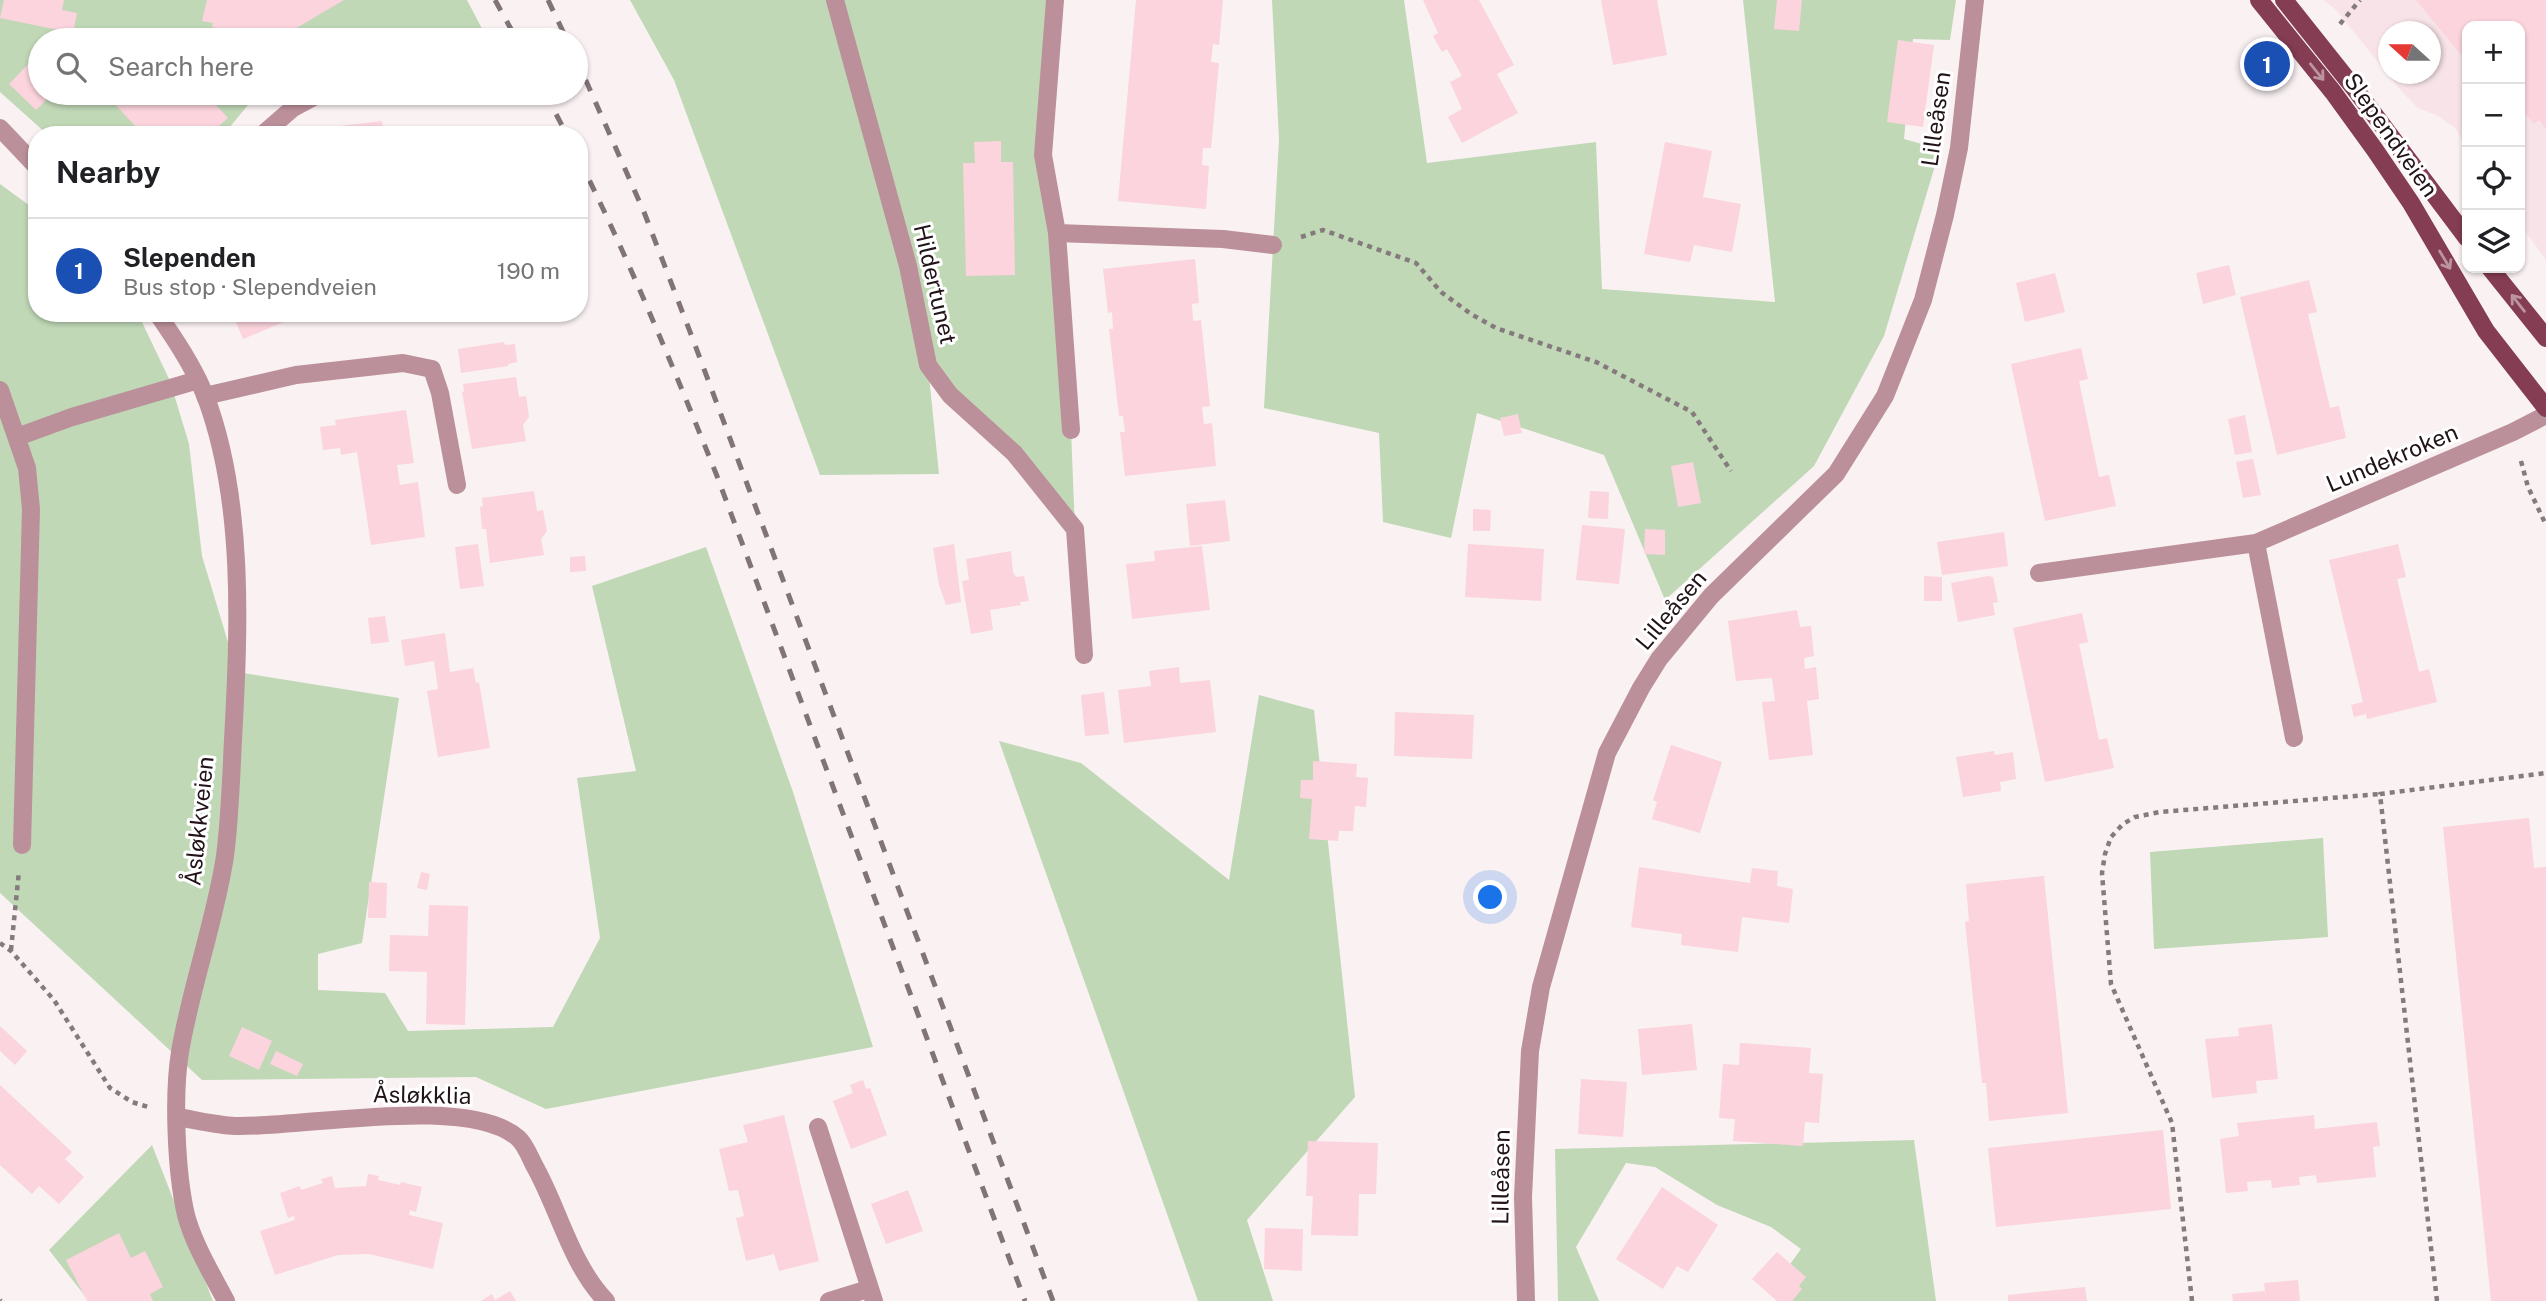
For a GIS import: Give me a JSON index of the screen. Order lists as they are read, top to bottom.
{
  "streets": {
    "main road": ["Slependveien"],
    "street": [
      "Lilleåsen",
      "Hildertunet",
      "Lundekroken",
      "Åsløkkveien",
      "Åsløkklia"
    ]
  },
  "crossings": [
    ["Åsløkkveien", "Åsløkklia"]
  ],
  "north": "left",
  "page": {
    "map_buttons": ["+", "−"],
    "search": "Search here",
    "pins": "1",
    "heading": "Nearby",
    "list": [
      {
        "mark": "1",
        "name": "Slependen",
        "note": "Bus stop · Slependveien",
        "value": "190 m"
      }
    ]
  }
}
